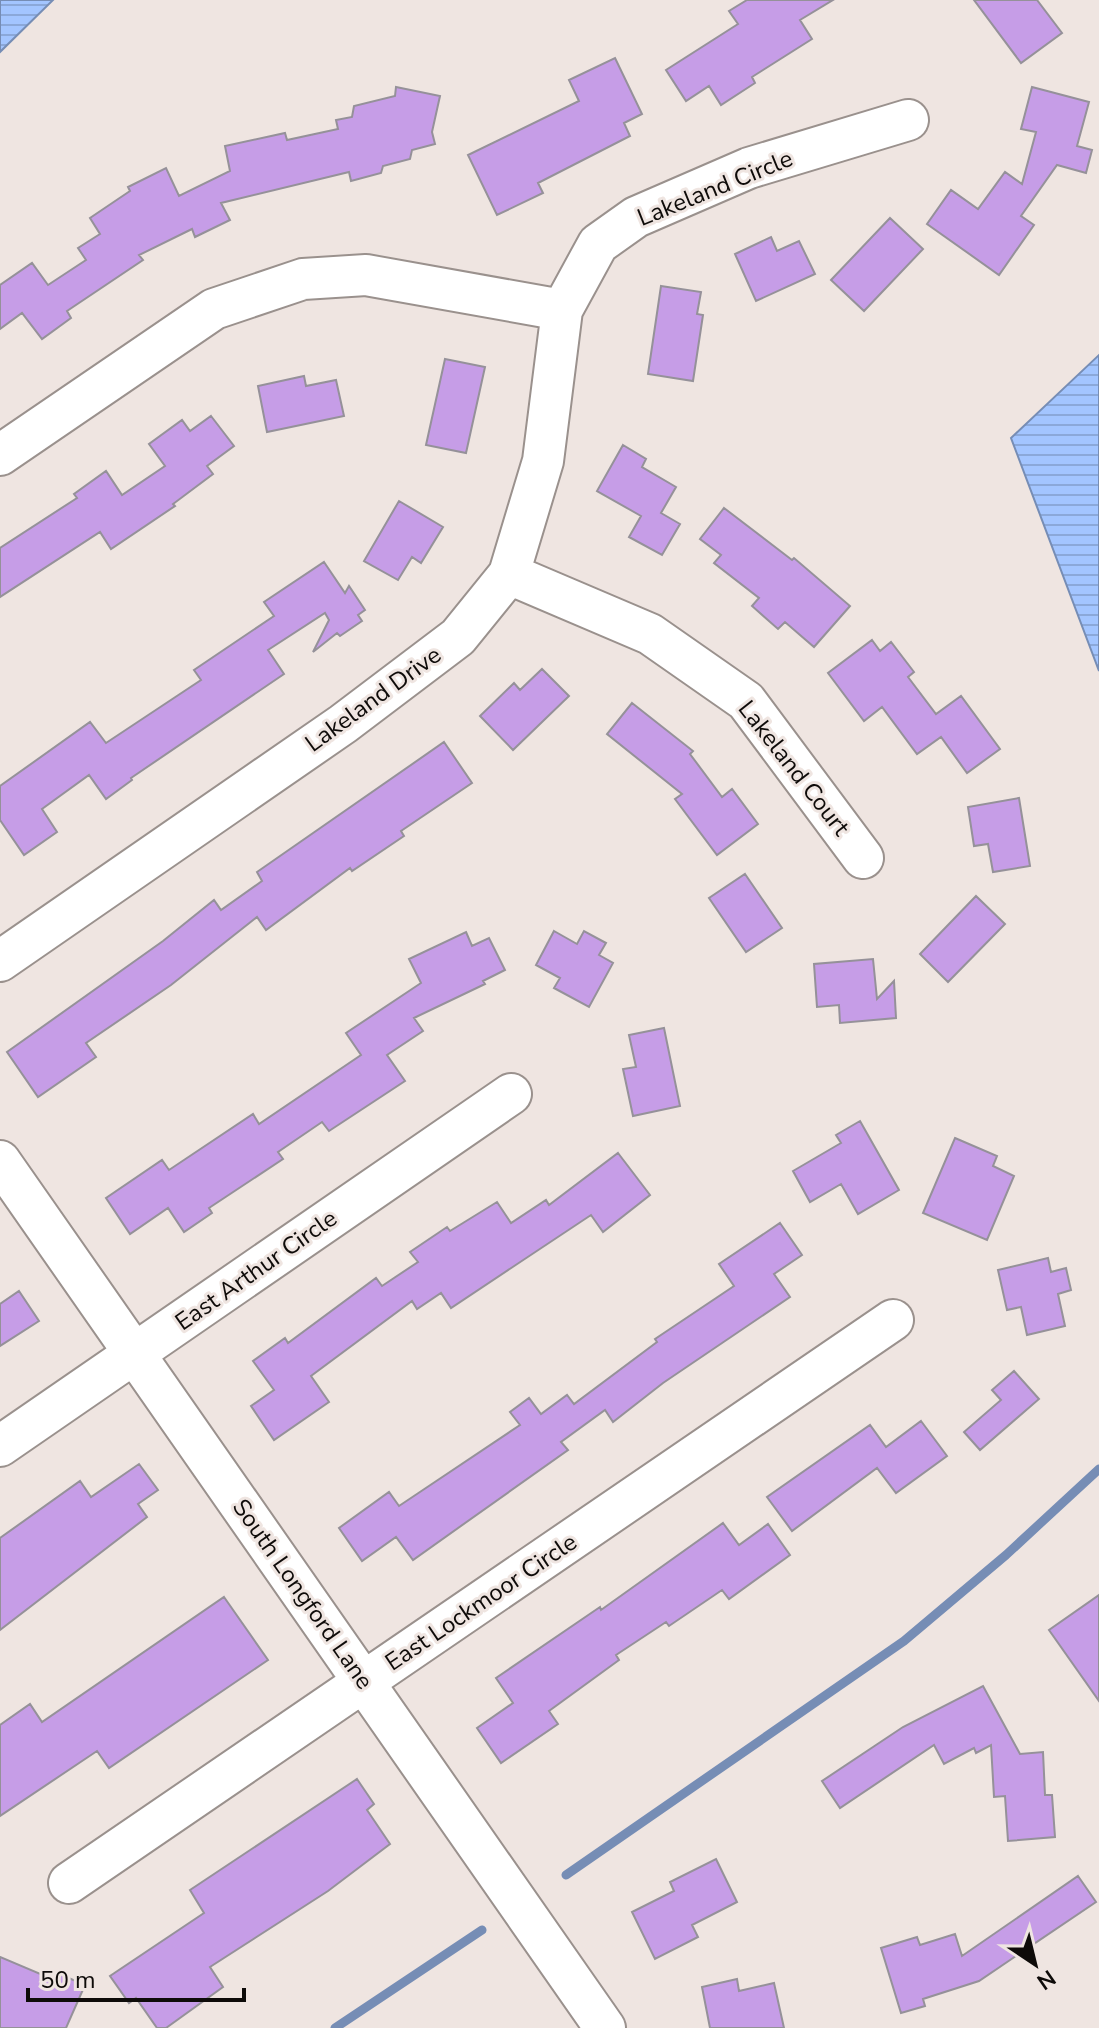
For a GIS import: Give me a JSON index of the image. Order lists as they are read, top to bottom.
{
  "streets": {
    "street": [
      "Lakeland Circle",
      "Lakeland Drive",
      "Lakeland Court",
      "East Arthur Circle",
      "South Longford Lane",
      "East Lockmoor Circle"
    ]
  },
  "crossings": [
    ["Lakeland Circle", "Lakeland Drive"],
    ["Lakeland Drive", "Lakeland Court"],
    ["East Arthur Circle", "South Longford Lane"],
    ["South Longford Lane", "East Lockmoor Circle"]
  ],
  "scale_bar": "50 m",
  "north": "bottom right"
}
